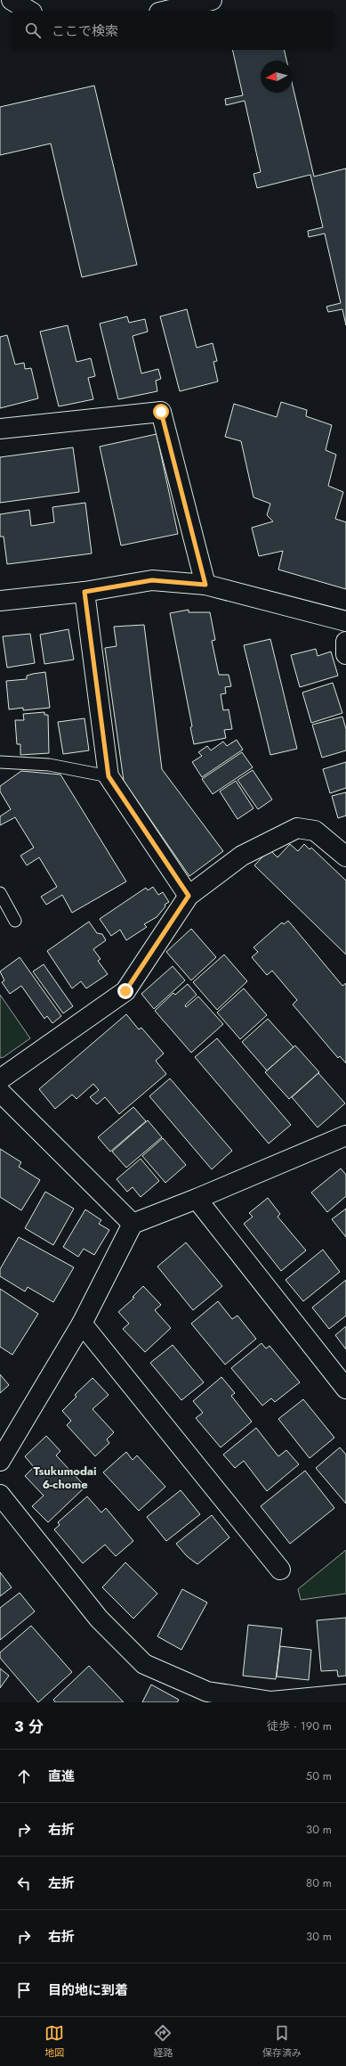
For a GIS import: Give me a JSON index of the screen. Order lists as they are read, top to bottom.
{
  "districts": ["Tsukumodai 6-chome"],
  "north": "left",
  "page": {
    "search": "ここで検索",
    "heading": ["3 分", "徒歩 · 190 m"],
    "list": [
      ["直進", "50 m"],
      ["右折", "30 m"],
      ["左折", "80 m"],
      ["右折", "30 m"],
      "目的地に到着"
    ],
    "nav": ["地図", "経路", "保存済み"]
  }
}
